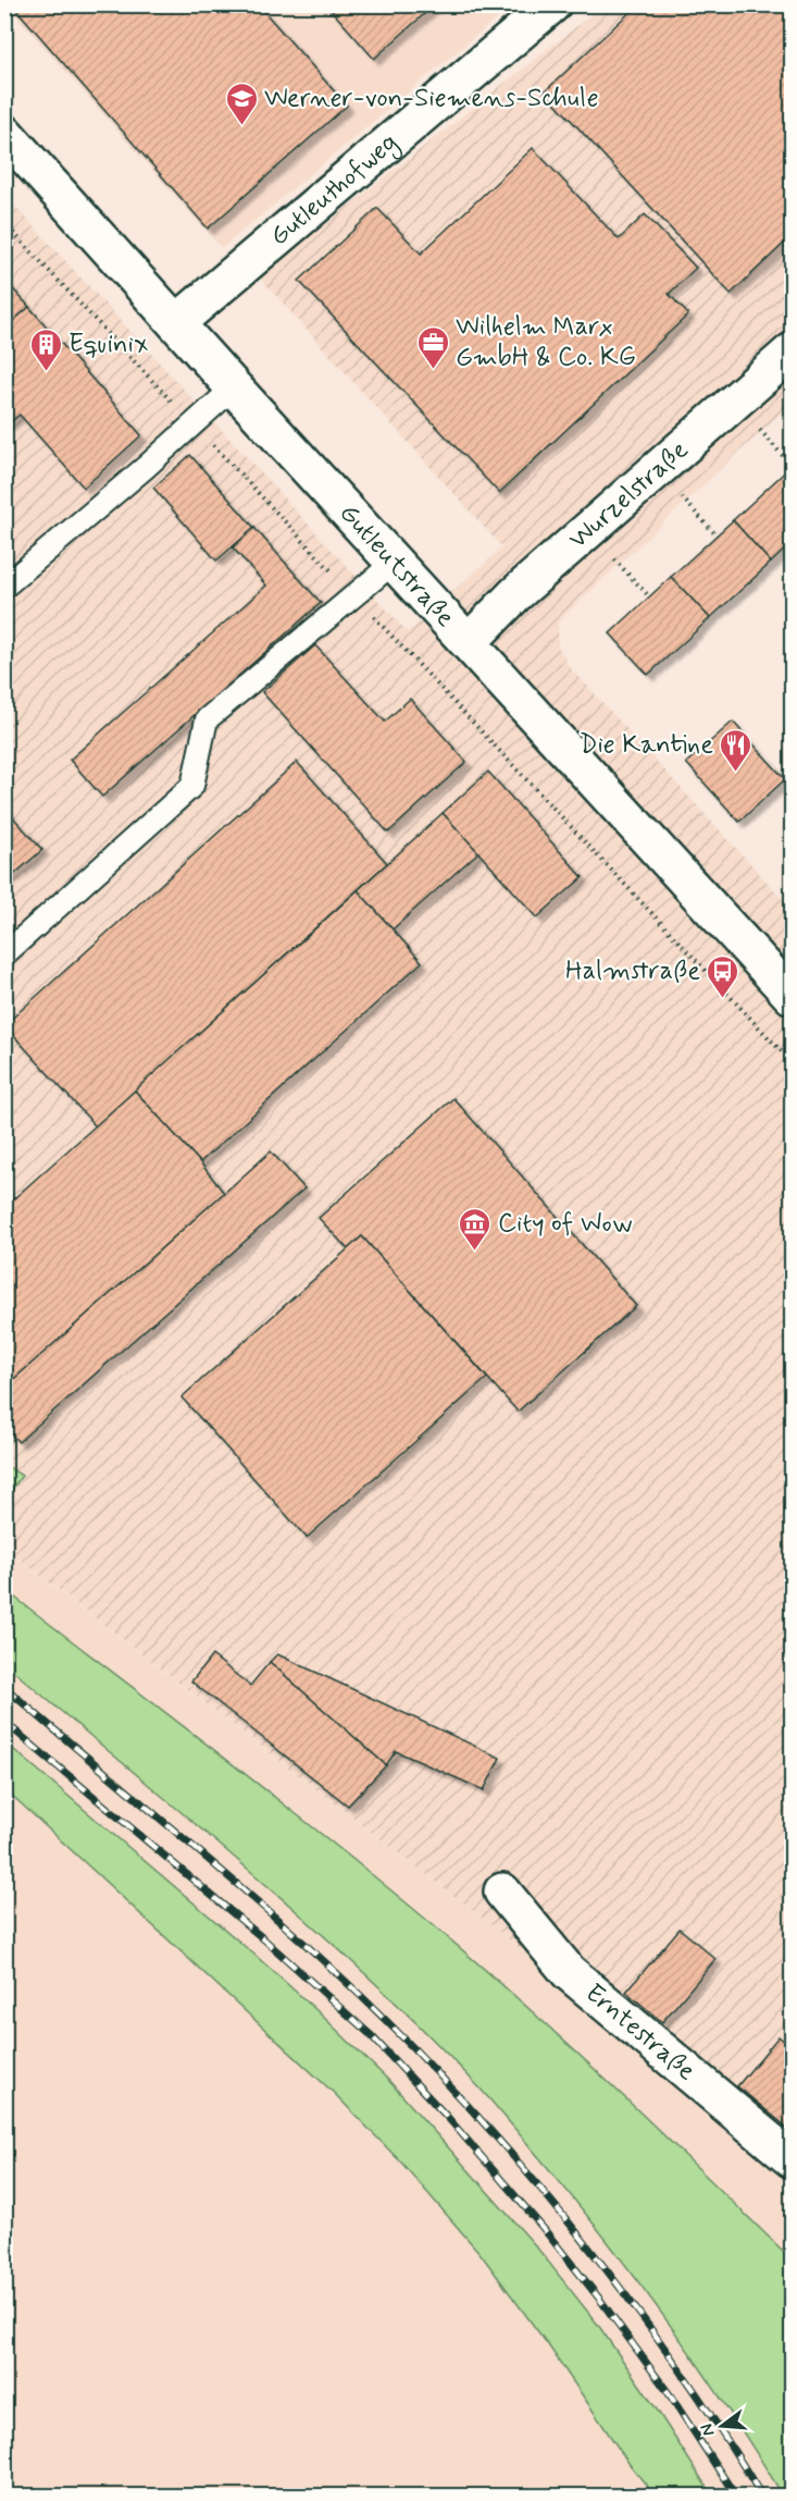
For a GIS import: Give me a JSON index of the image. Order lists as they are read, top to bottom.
{
  "streets": {
    "street": [
      "Gutleuthofweg",
      "Wurzelstraße",
      "Gutleutstraße",
      "Erntestraße"
    ]
  },
  "crossings": [
    ["Gutleuthofweg", "Gutleutstraße"],
    ["Wurzelstraße", "Gutleutstraße"]
  ],
  "places": {
    "school or university": ["Werner-von-Siemens-Schule"],
    "office": ["Wilhelm Marx GmbH & Co. KG"],
    "building": ["Equinix"],
    "restaurant": ["Die Kantine"],
    "bus stop": ["Halmstraße"],
    "museum": ["City of Wow"]
  },
  "north": "left"
}
